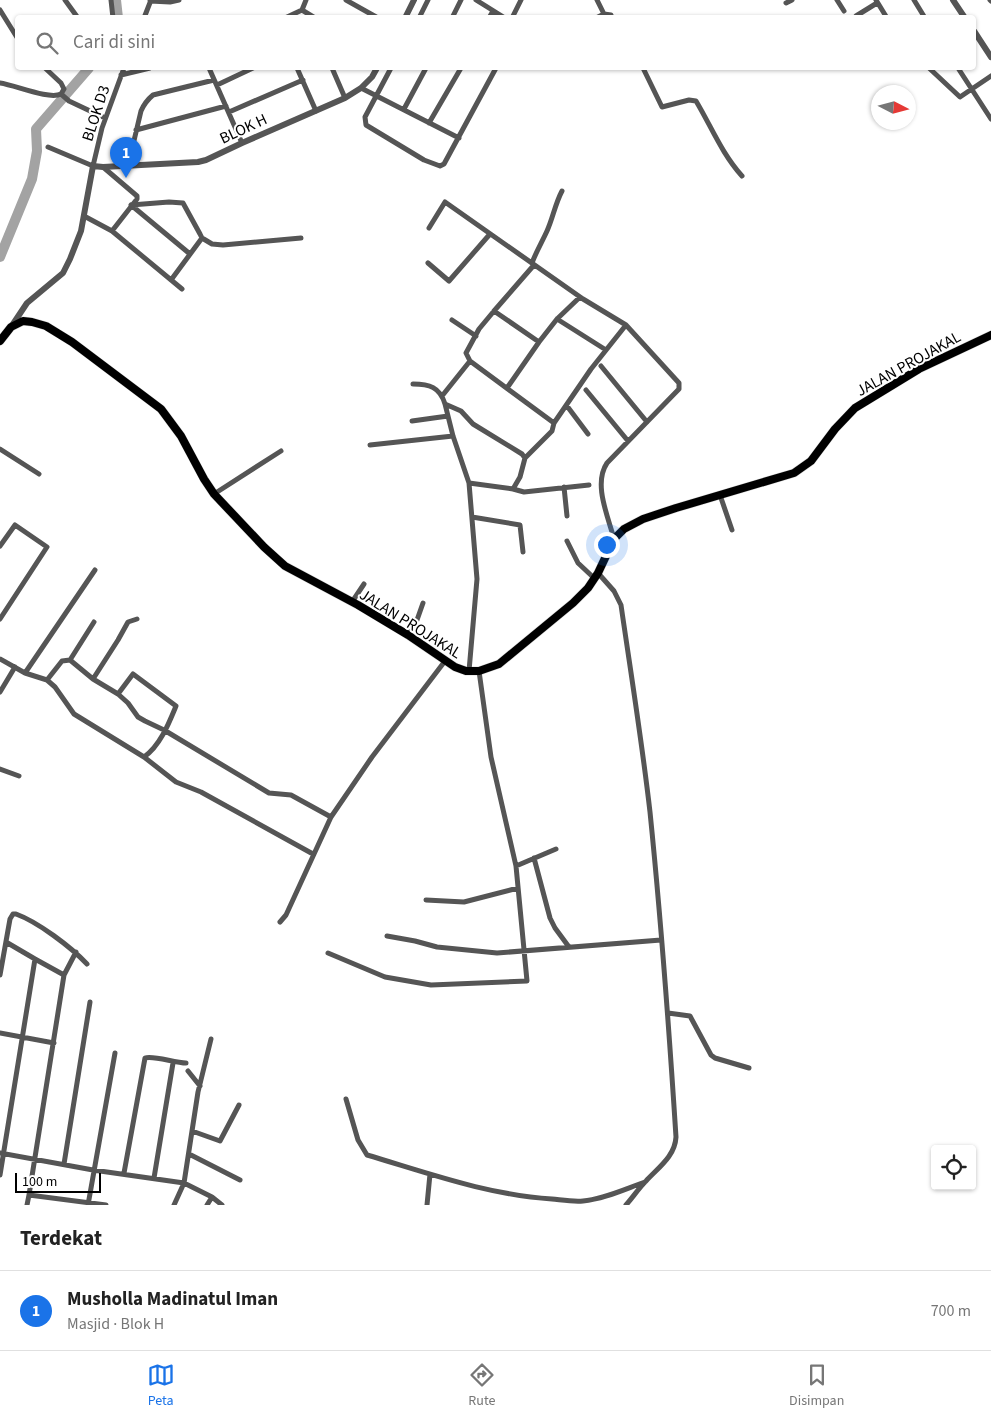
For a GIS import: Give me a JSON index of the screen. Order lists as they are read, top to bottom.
{
  "streets": {
    "main road": ["JALAN PROJAKAL"],
    "street": ["BLOK D3", "BLOK H"]
  },
  "crossings": [
    ["BLOK D3", "BLOK H"]
  ],
  "scale_bar": "100 m",
  "north": "right",
  "page": {
    "search": "Cari di sini",
    "pins": "1",
    "scale": "100 m",
    "heading": "Terdekat",
    "list": [
      {
        "mark": "1",
        "name": "Musholla Madinatul Iman",
        "note": "Masjid · Blok H",
        "value": "700 m"
      }
    ],
    "nav": ["Peta", "Rute", "Disimpan"]
  }
}
